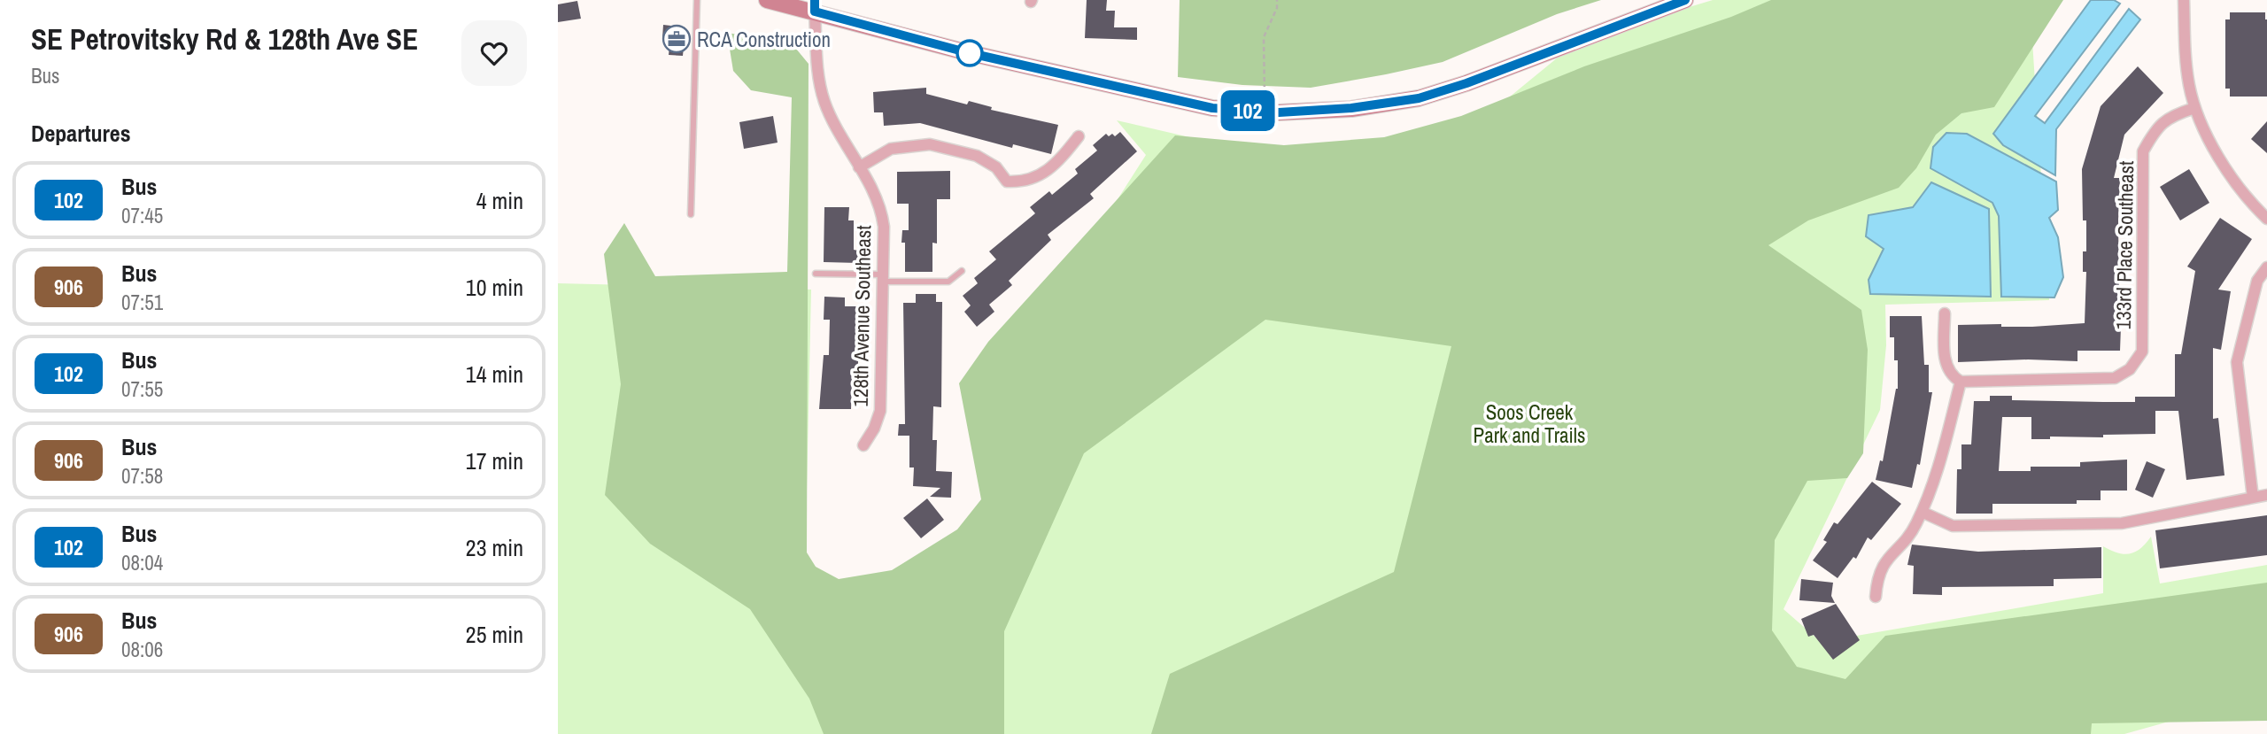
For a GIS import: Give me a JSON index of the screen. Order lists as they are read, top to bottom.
{
  "streets": {
    "street": ["133rd Place Southeast", "128th Avenue Southeast"]
  },
  "parks": ["Soos Creek Park and Trails"],
  "places": {
    "office": ["RCA Construction"]
  },
  "lines": ["bus line 102"],
  "page": {
    "heading": [
      ["SE Petrovitsky Rd & 128th Ave SE", "Bus"],
      "Departures"
    ],
    "on_map": "102",
    "list": [
      {
        "mark": "102",
        "name": "Bus",
        "note": "07:45",
        "value": "4 min"
      },
      {
        "mark": "906",
        "name": "Bus",
        "note": "07:51",
        "value": "10 min"
      },
      {
        "mark": "102",
        "name": "Bus",
        "note": "07:55",
        "value": "14 min"
      },
      {
        "mark": "906",
        "name": "Bus",
        "note": "07:58",
        "value": "17 min"
      },
      {
        "mark": "102",
        "name": "Bus",
        "note": "08:04",
        "value": "23 min"
      },
      {
        "mark": "906",
        "name": "Bus",
        "note": "08:06",
        "value": "25 min"
      }
    ]
  }
}
